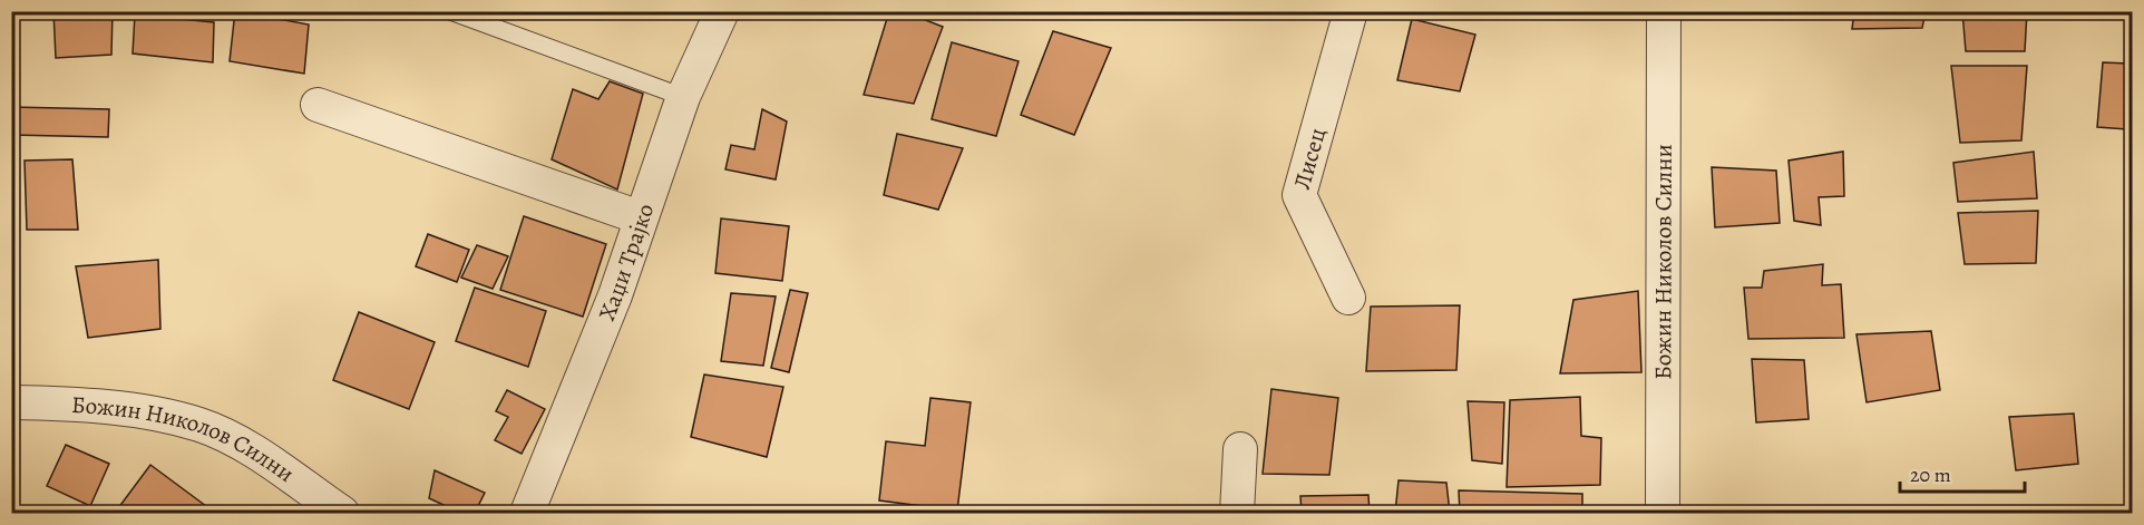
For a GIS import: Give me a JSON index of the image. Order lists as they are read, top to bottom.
{
  "streets": {
    "street": ["Лисец", "Хаџи Трајко", "Божин Николов Силни"]
  },
  "scale_bar": "20 m"
}
